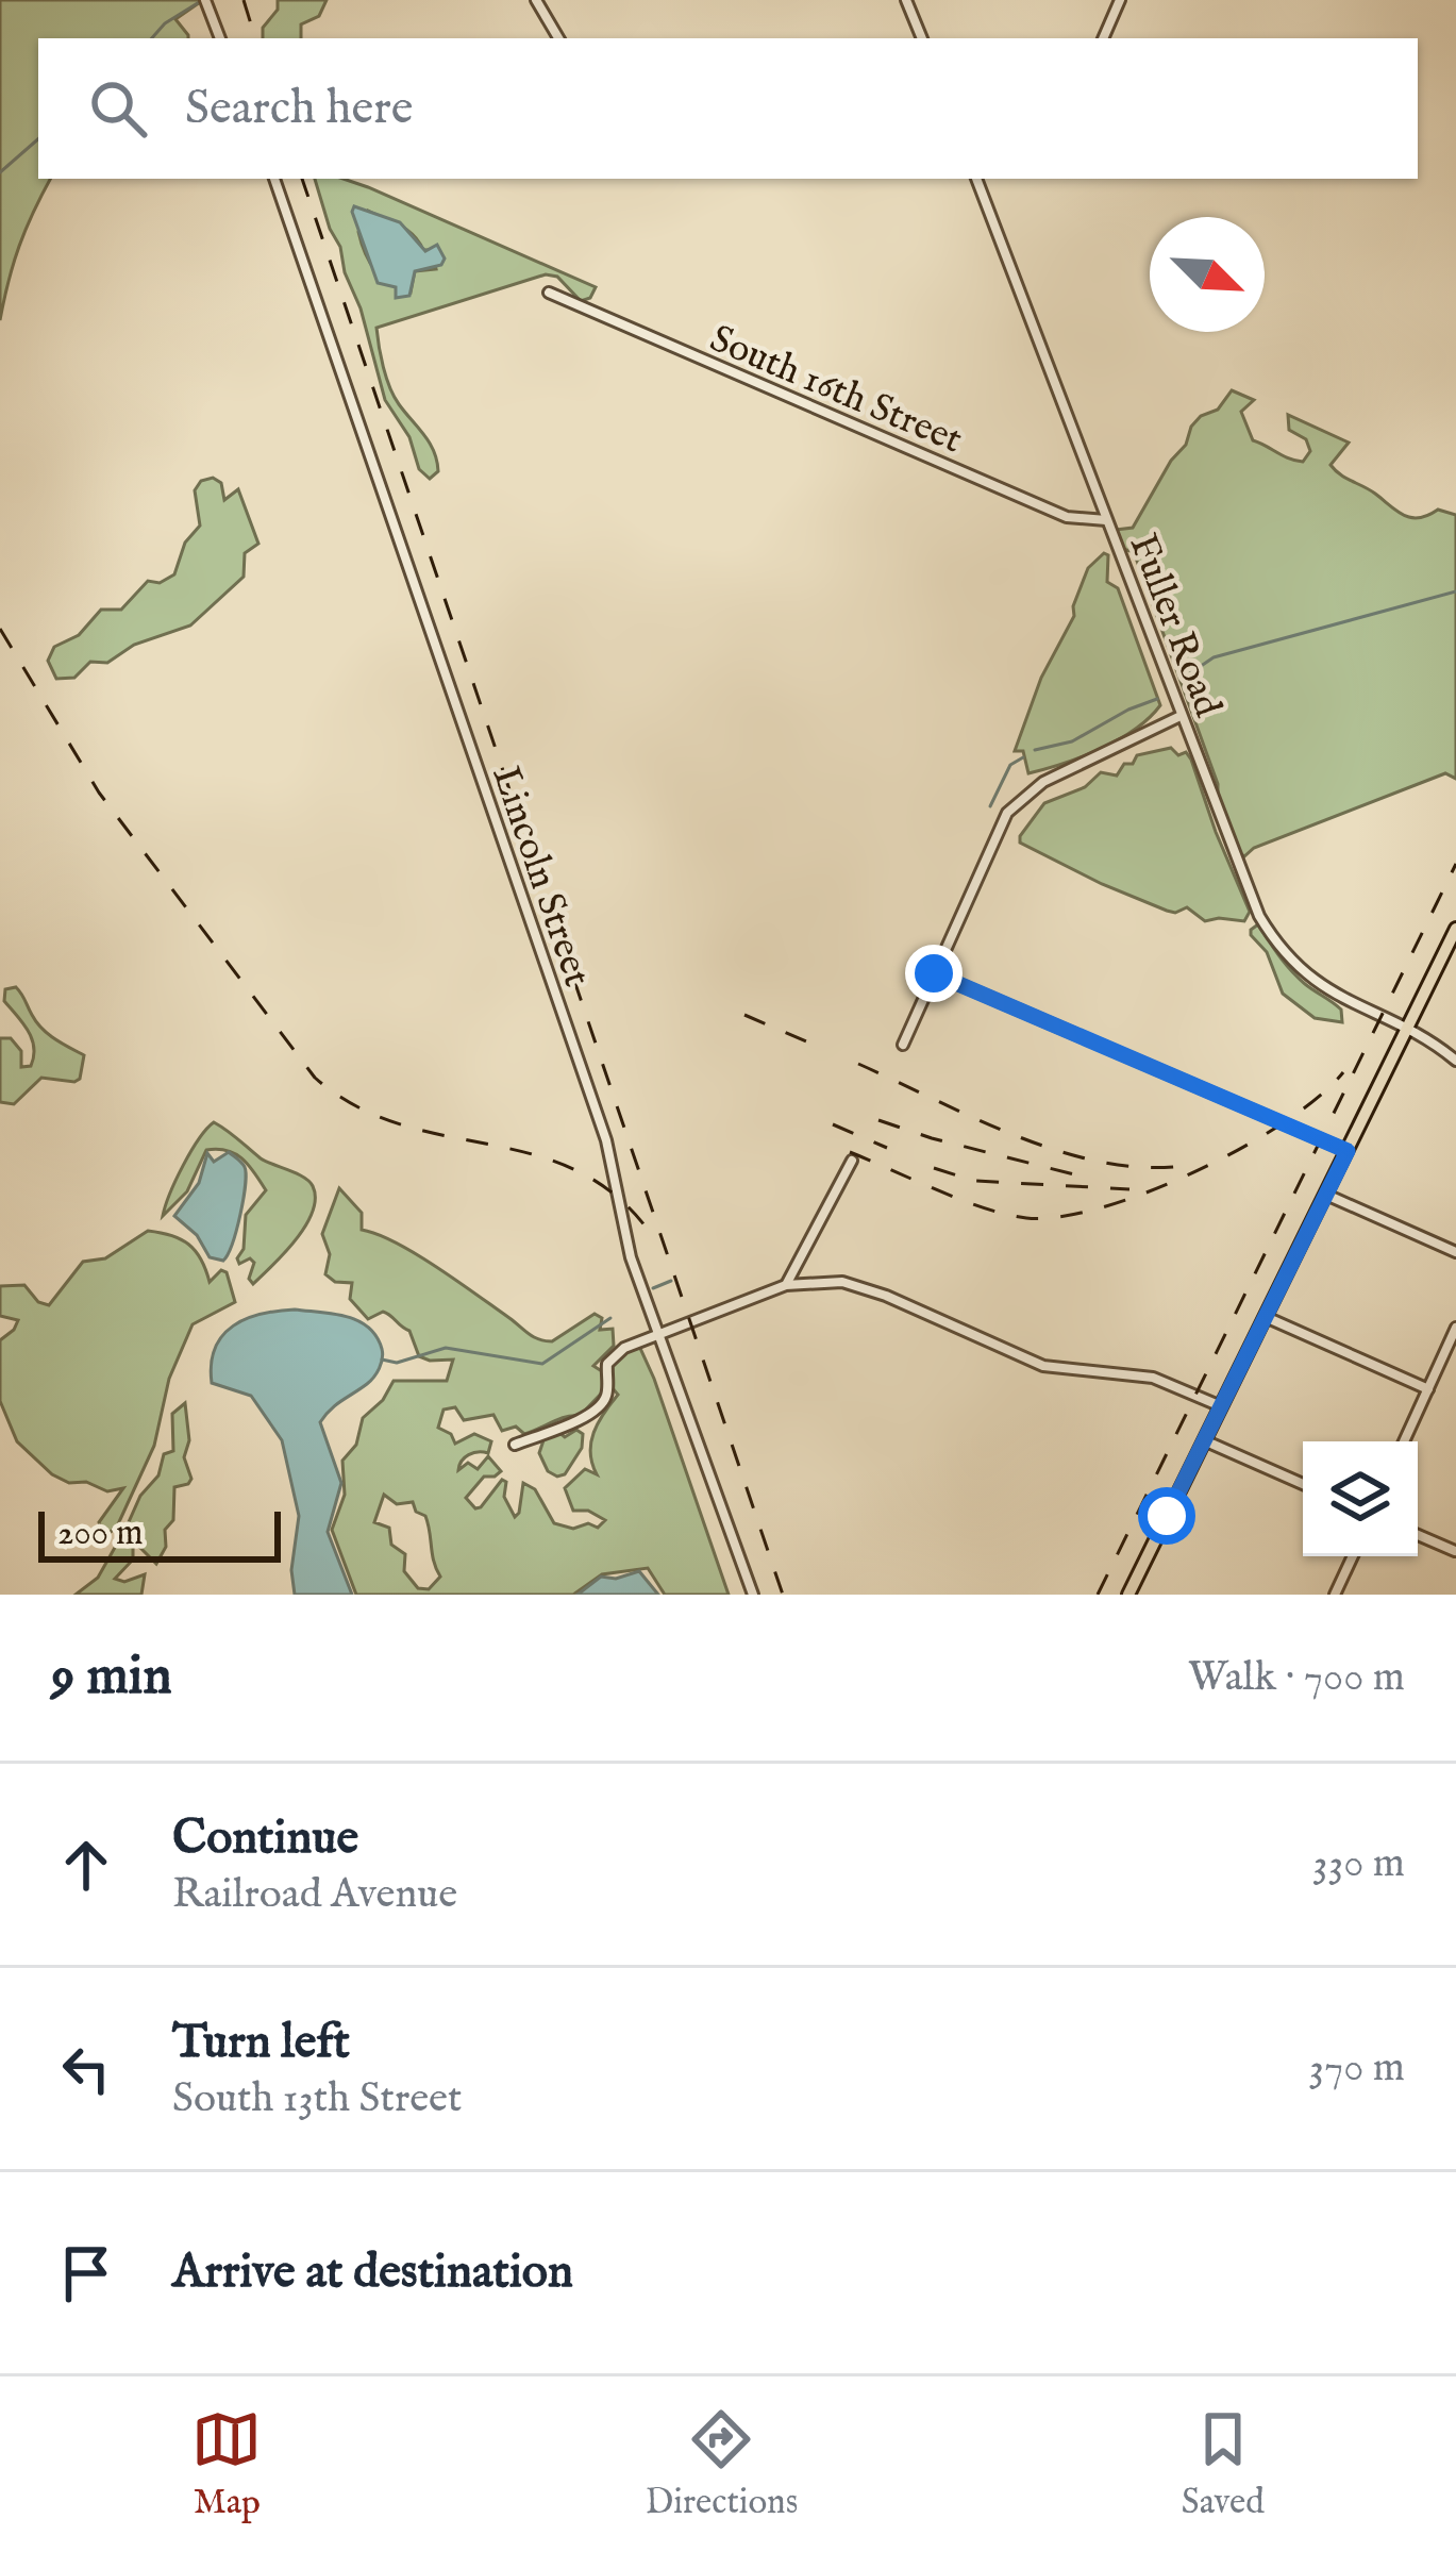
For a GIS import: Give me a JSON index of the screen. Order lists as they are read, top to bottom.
{
  "streets": {
    "street": ["South 16th Street", "Fuller Road", "Lincoln Street"]
  },
  "crossings": [
    ["South 16th Street", "Fuller Road"]
  ],
  "scale_bar": "200 m",
  "north": "bottom right",
  "page": {
    "search": "Search here",
    "scale": "200 m",
    "heading": ["9 min", "Walk · 700 m"],
    "list": [
      ["Continue", "Railroad Avenue", "330 m"],
      ["Turn left", "South 13th Street", "370 m"],
      "Arrive at destination"
    ],
    "nav": ["Map", "Directions", "Saved"]
  }
}
